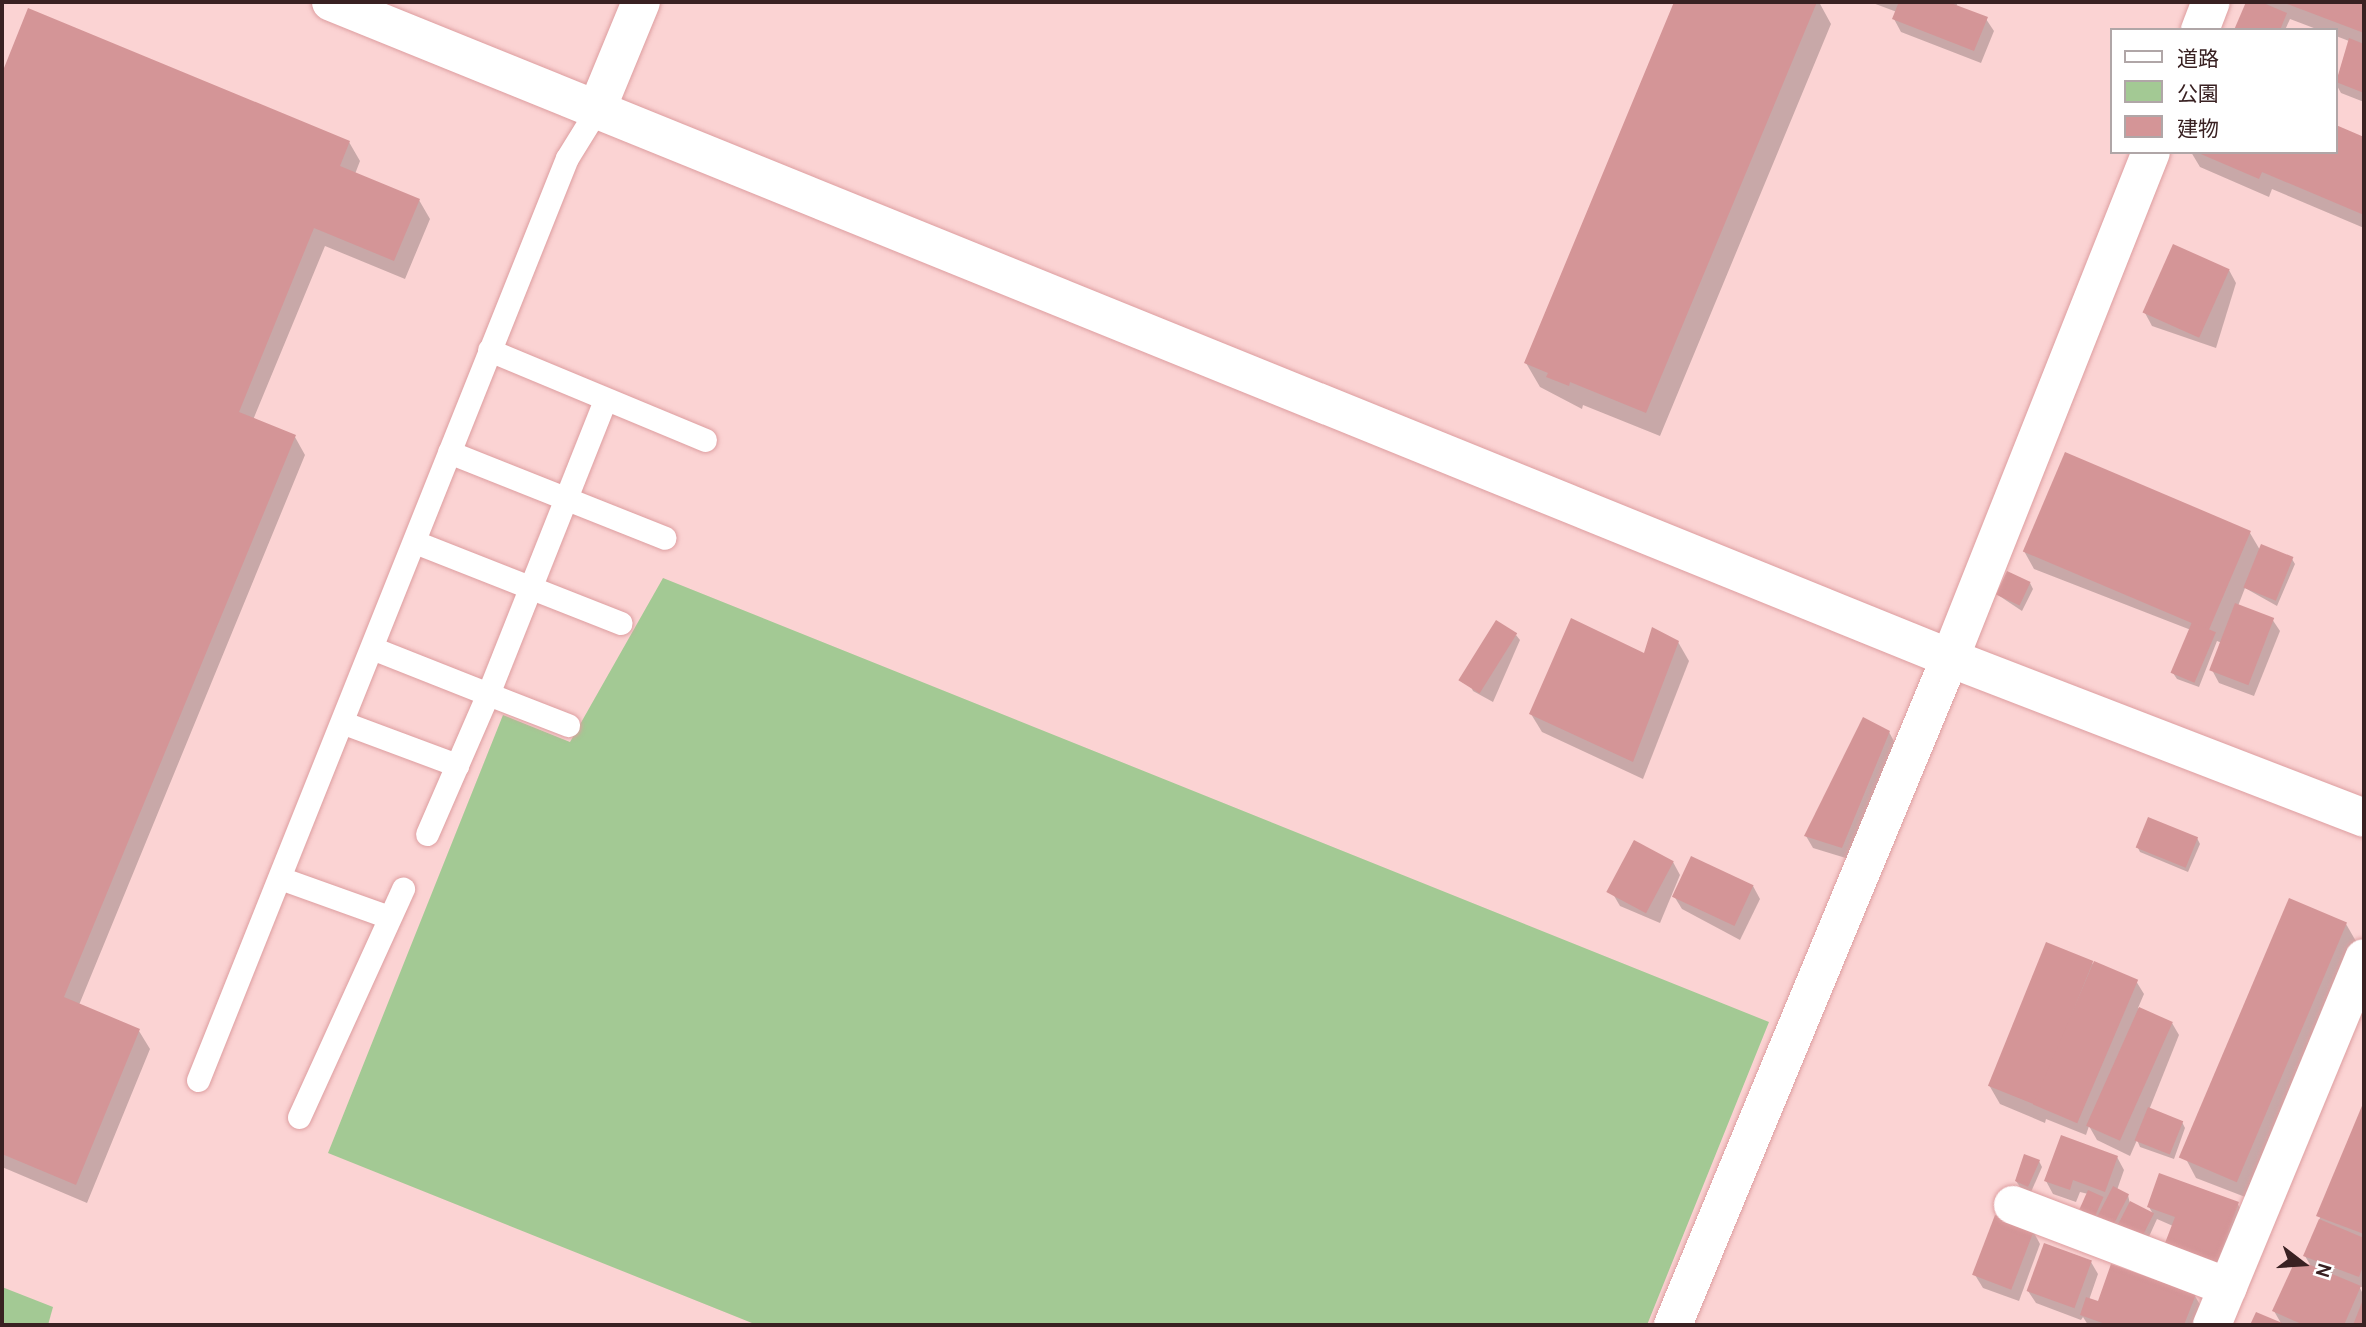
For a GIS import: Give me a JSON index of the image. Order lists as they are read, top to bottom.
{
  "legend": ["道路", "公園", "建物"],
  "north": "right"
}
